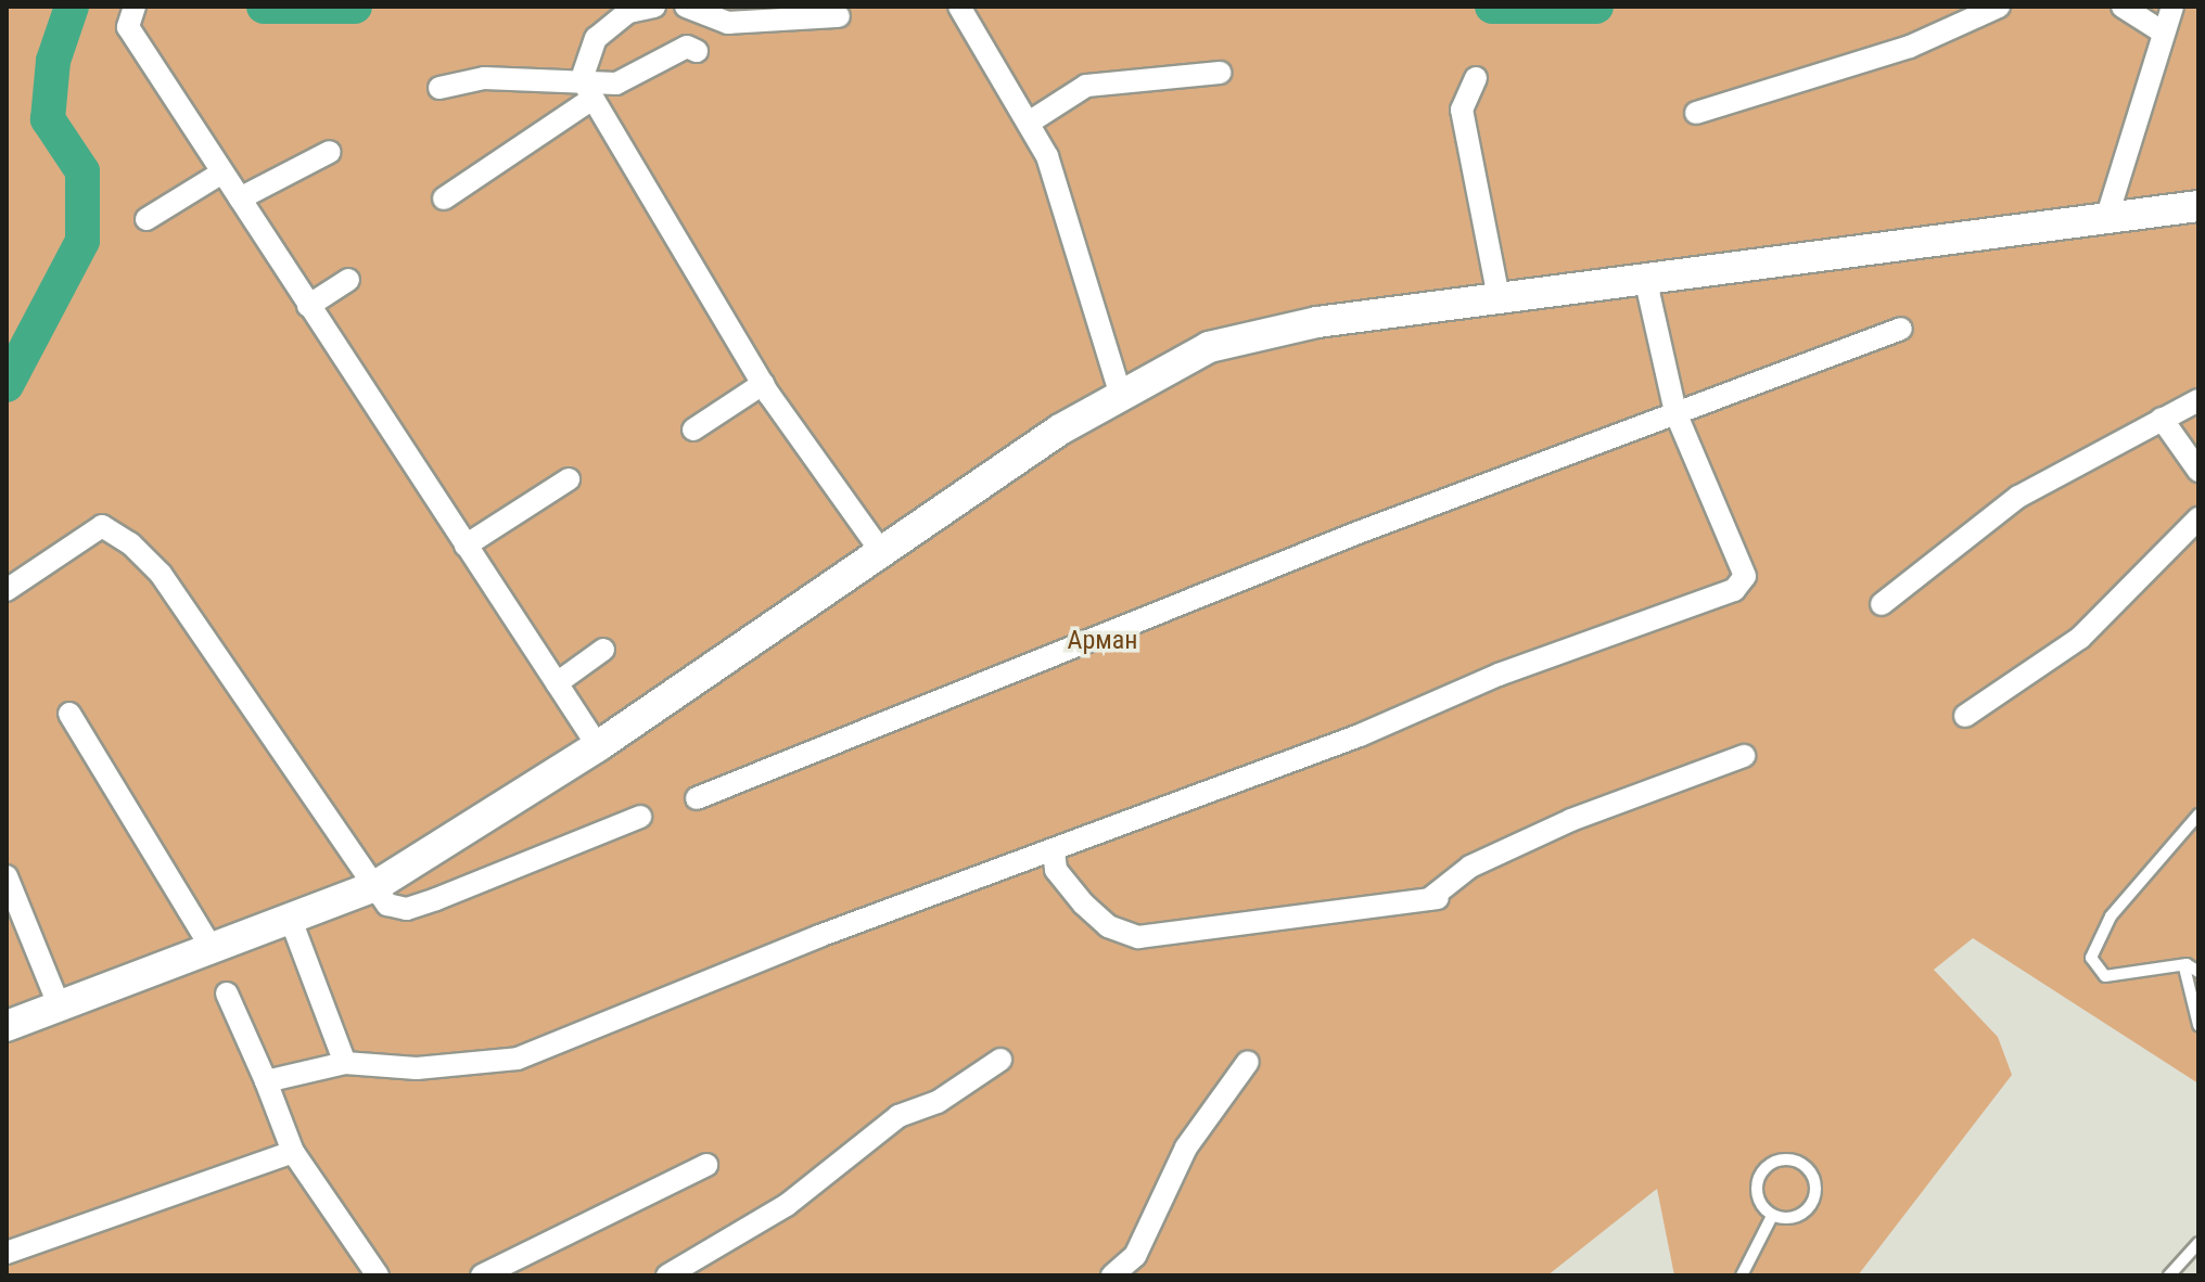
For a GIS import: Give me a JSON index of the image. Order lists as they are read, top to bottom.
{
  "parks": ["Арман"]
}
